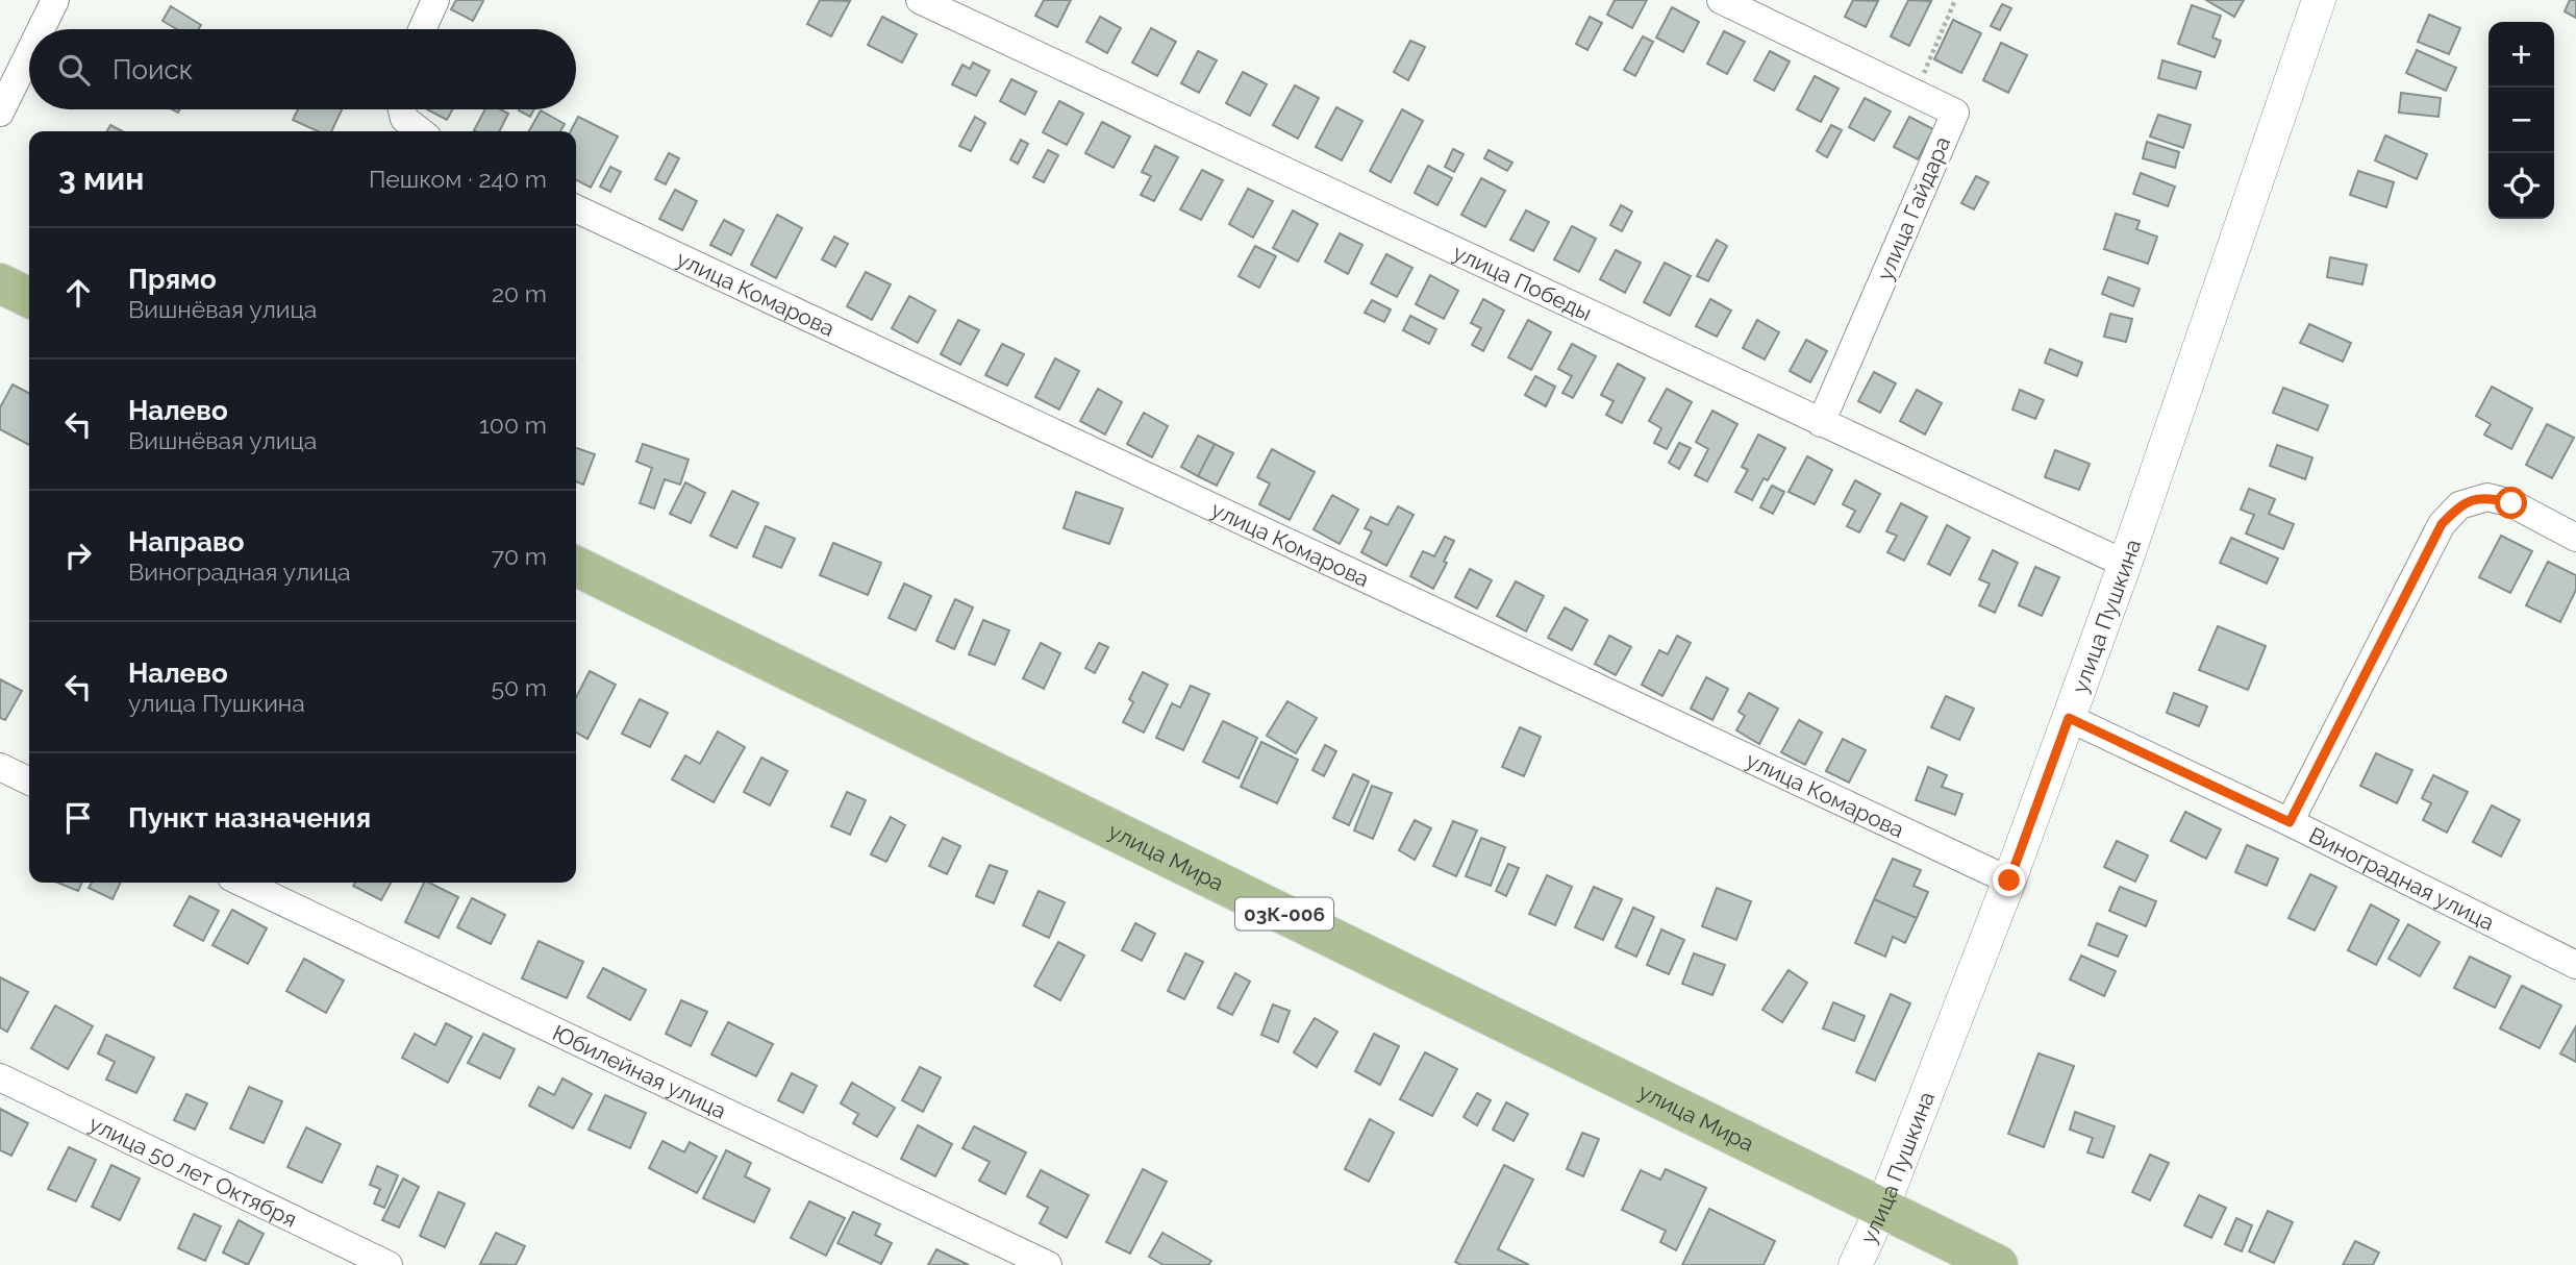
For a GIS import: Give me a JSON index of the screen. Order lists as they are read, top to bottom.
{
  "streets": {
    "main road": ["улица Мира", "03К-006"],
    "street": [
      "улица Гайдара",
      "улица Победы",
      "улица Комарова",
      "улица Пушкина",
      "Виноградная улица",
      "Юбилейная улица",
      "улица 50 лет Октября"
    ]
  },
  "crossings": [
    ["улица Гайдара", "улица Победы"],
    ["улица Победы", "улица Пушкина"],
    ["улица Комарова", "улица Пушкина"],
    ["улица Пушкина", "улица Мира"],
    ["улица Пушкина", "Виноградная улица"]
  ],
  "page": {
    "map_buttons": ["+", "−"],
    "search": "Поиск",
    "heading": ["3 мин", "Пешком · 240 m"],
    "list": [
      ["Прямо", "Вишнёвая улица", "20 m"],
      ["Налево", "Вишнёвая улица", "100 m"],
      ["Направо", "Виноградная улица", "70 m"],
      ["Налево", "улица Пушкина", "50 m"],
      "Пункт назначения"
    ]
  }
}
